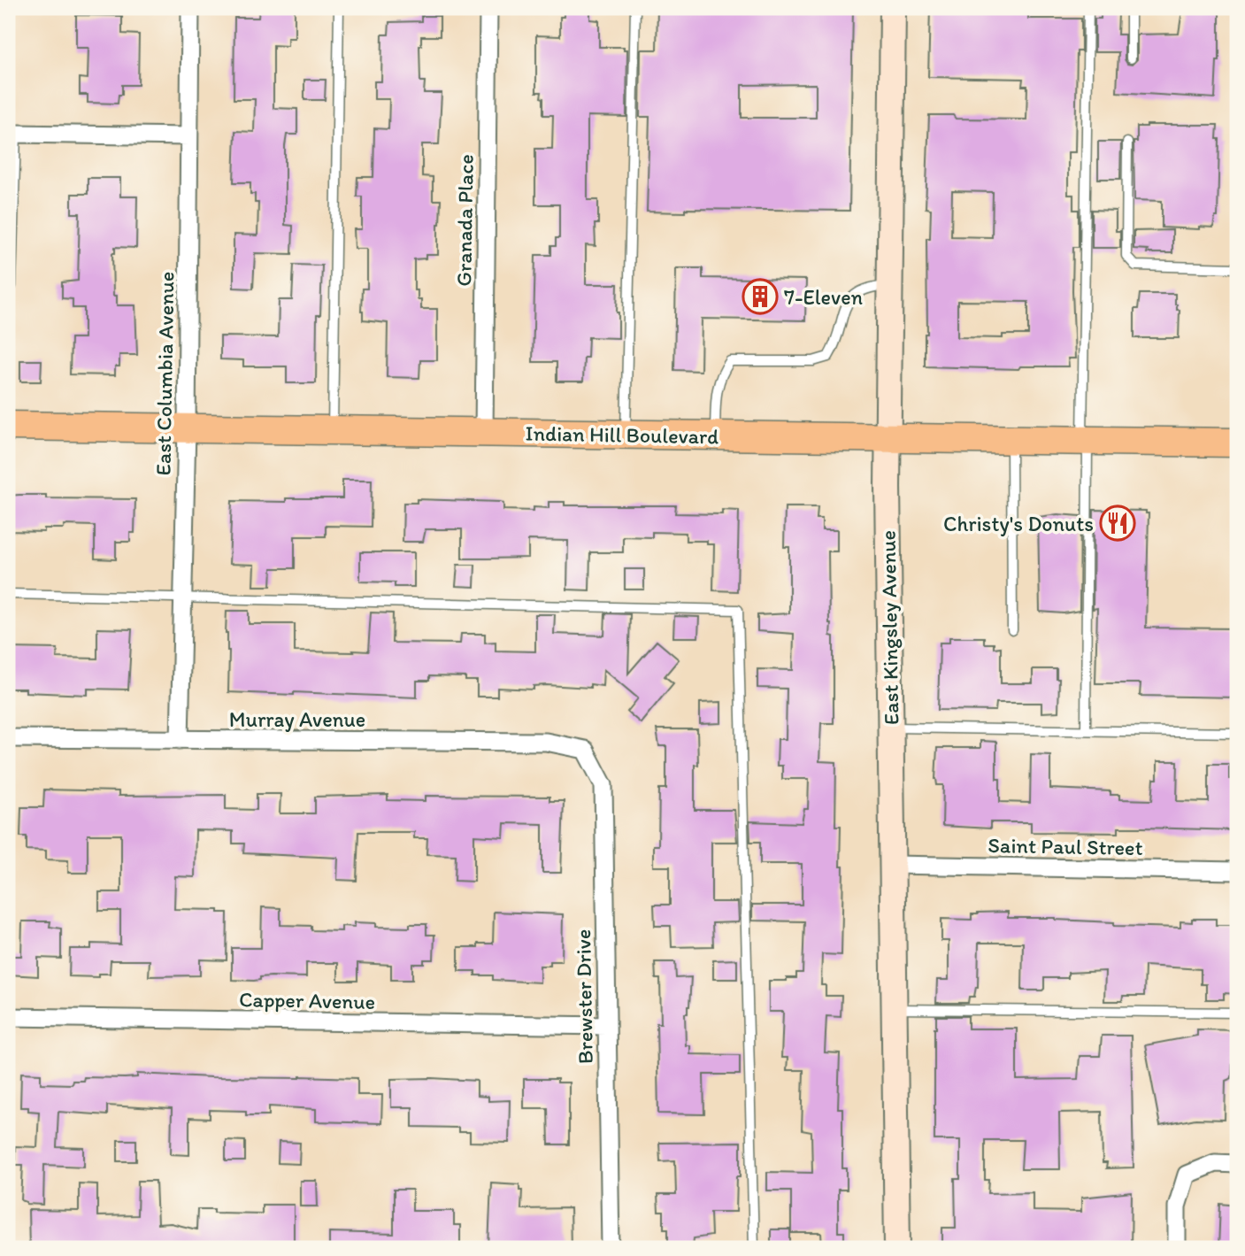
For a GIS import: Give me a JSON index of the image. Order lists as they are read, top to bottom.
{
  "streets": {
    "main road": ["Indian Hill Boulevard"],
    "street": [
      "Granada Place",
      "East Columbia Avenue",
      "East Kingsley Avenue",
      "Murray Avenue",
      "Saint Paul Street",
      "Brewster Drive",
      "Capper Avenue"
    ]
  },
  "crossings": [
    ["Granada Place", "Indian Hill Boulevard"],
    ["East Columbia Avenue", "Indian Hill Boulevard"],
    ["East Columbia Avenue", "Murray Avenue"],
    ["Indian Hill Boulevard", "East Kingsley Avenue"],
    ["East Kingsley Avenue", "Saint Paul Street"],
    ["Murray Avenue", "Brewster Drive"],
    ["Brewster Drive", "Capper Avenue"]
  ],
  "places": {
    "building": ["7-Eleven"],
    "restaurant": ["Christy's Donuts"]
  }
}
